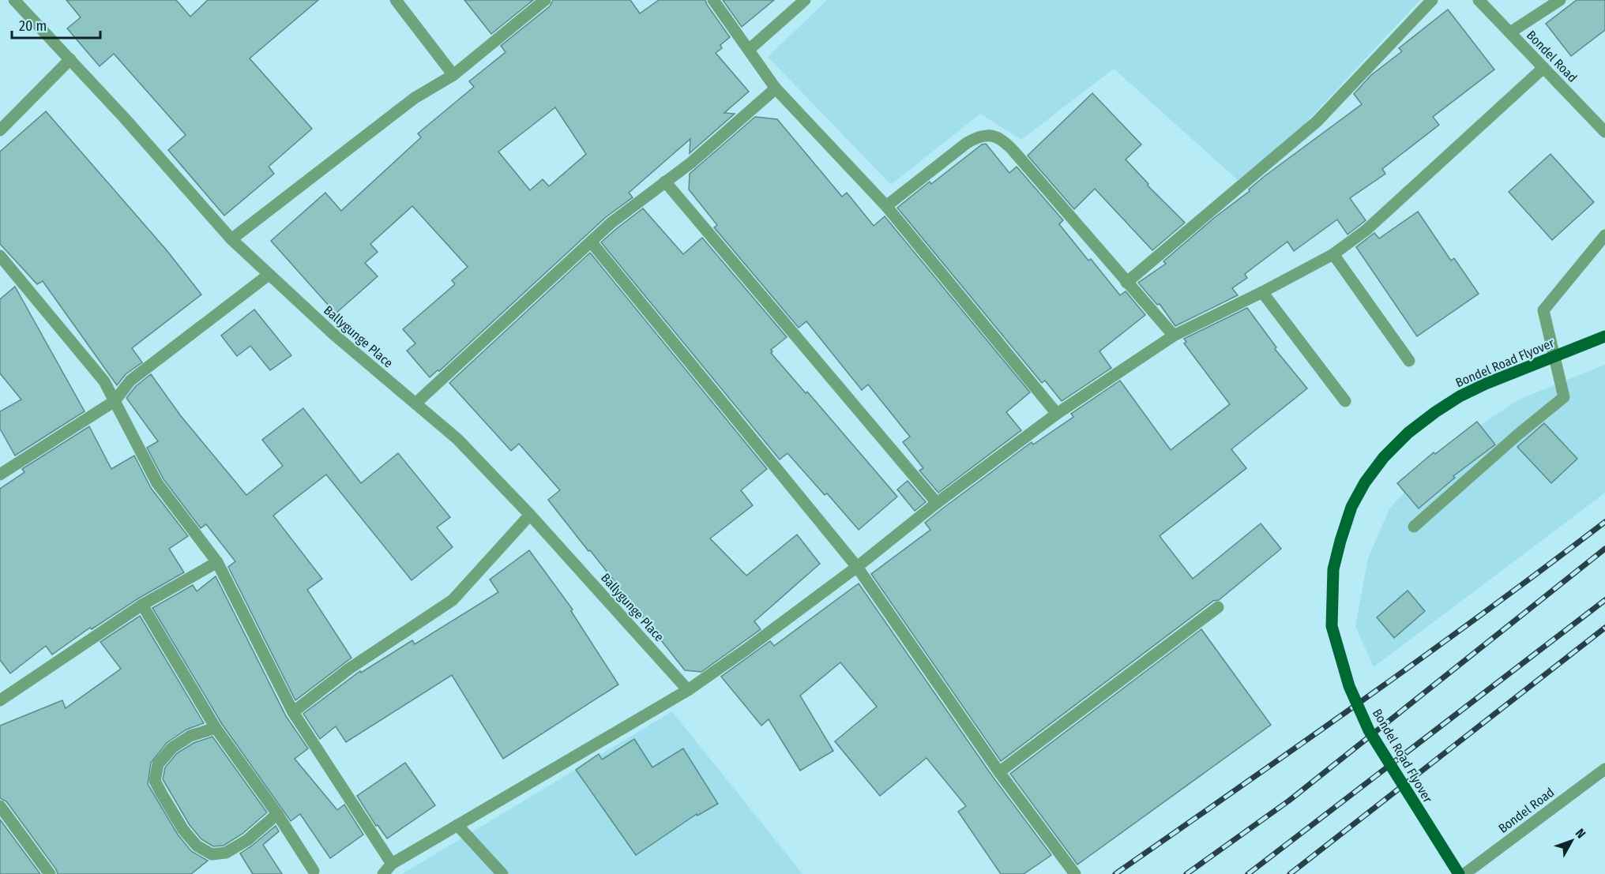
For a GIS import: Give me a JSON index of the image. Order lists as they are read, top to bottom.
{
  "streets": {
    "main road": ["Bondel Road Flyover"],
    "street": ["Bondel Road", "Ballygunge Place"]
  },
  "scale_bar": "20 m",
  "north": "top right"
}
